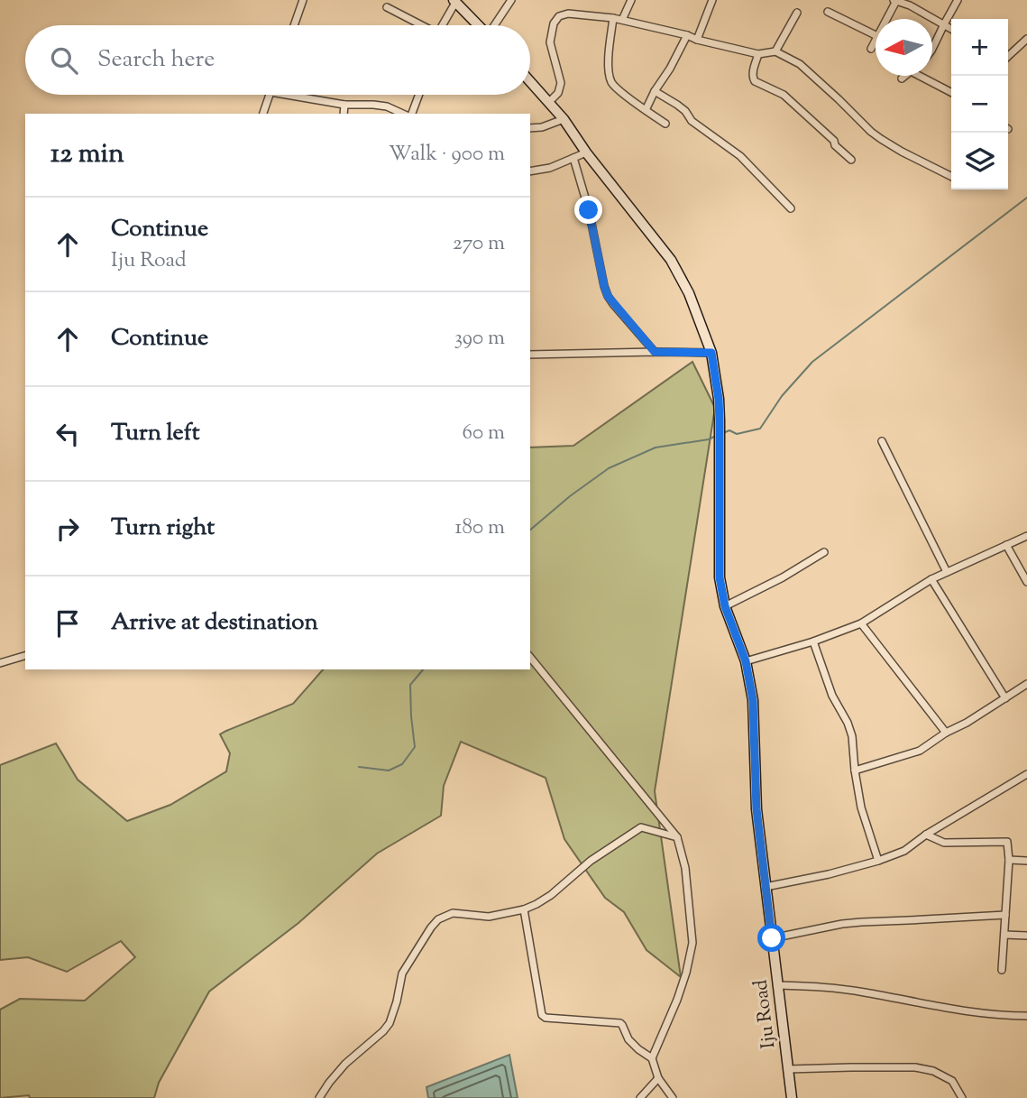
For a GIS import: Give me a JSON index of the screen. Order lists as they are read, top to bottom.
{
  "streets": {
    "main road": ["Iju Road"]
  },
  "north": "left",
  "page": {
    "map_buttons": ["+", "−"],
    "search": "Search here",
    "heading": ["12 min", "Walk · 900 m"],
    "list": [
      ["Continue", "Iju Road", "270 m"],
      ["Continue", "390 m"],
      ["Turn left", "60 m"],
      ["Turn right", "180 m"],
      "Arrive at destination"
    ]
  }
}
